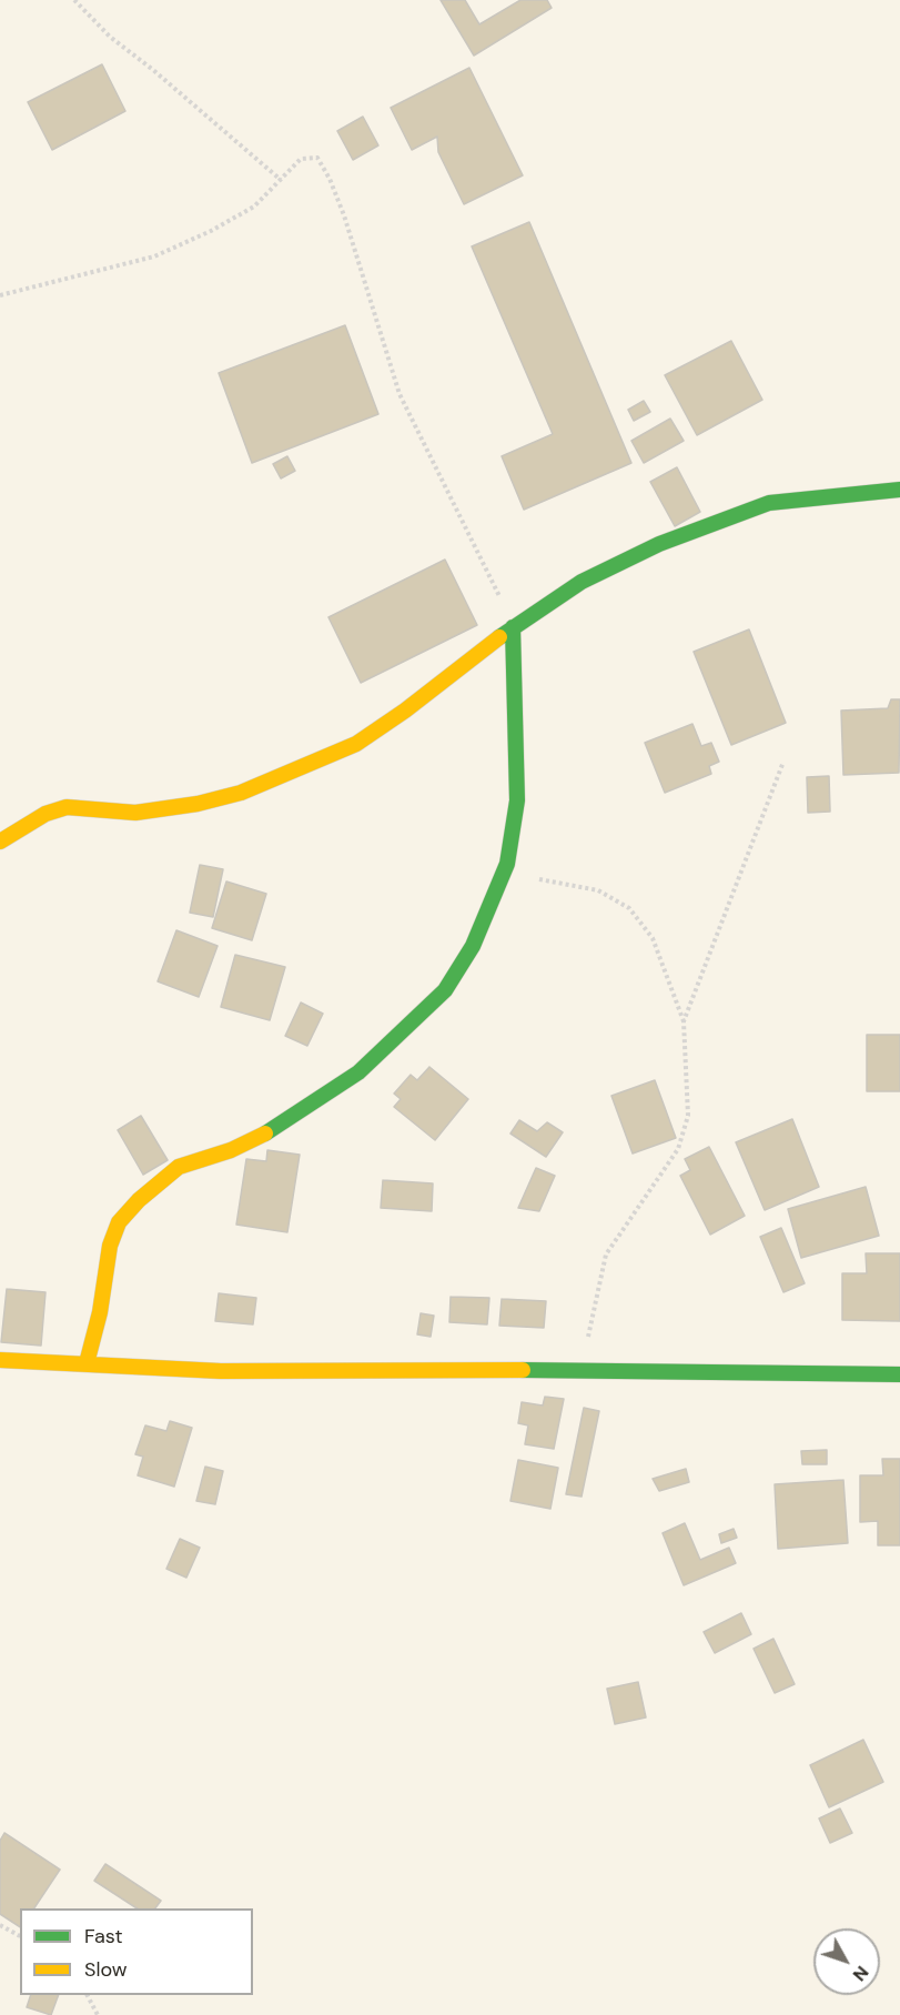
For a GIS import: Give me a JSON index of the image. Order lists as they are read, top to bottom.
{
  "legend": ["Fast", "Slow"],
  "north": "bottom right"
}
